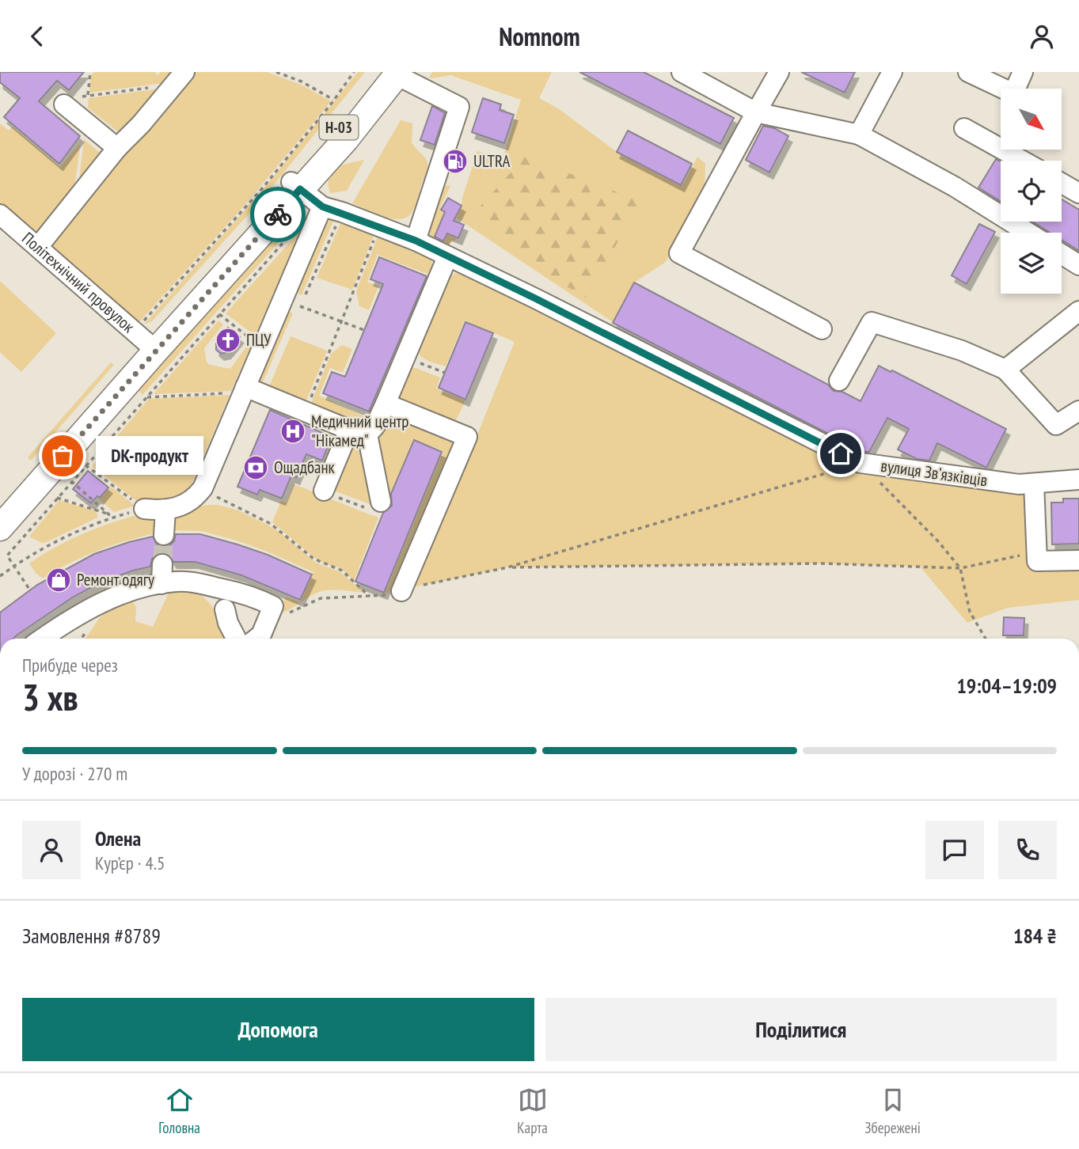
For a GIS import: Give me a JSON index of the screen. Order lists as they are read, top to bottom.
{
  "streets": {
    "main road": ["Н-03"],
    "street": ["Політехнічний провулок", "вулиця Звʼязківців"]
  },
  "crossings": [
    ["Н-03", "Політехнічний провулок"],
    ["Н-03", "вулиця Звʼязківців"]
  ],
  "places": {
    "fuel station": ["ULTRA"],
    "church": ["ПЦУ"],
    "hospital": ["Медичний центр \"Нікамед\""],
    "other": ["DK-продукт"],
    "bank": ["Ощадбанк"],
    "shop": ["Ремонт одягу"]
  },
  "north": "bottom right",
  "page": {
    "header": "Nomnom",
    "bubble": "DK-продукт",
    "heading": ["3 хв", "Прибуде через", "19:04–19:09"],
    "panel": [
      "Олена",
      "Кур’єр · 4.5",
      "Замовлення #8789",
      "184 ₴"
    ],
    "bar": "У дорозі · 270 m",
    "buttons": ["Допомога", "Поділитися"],
    "tabs": ["Головна", "Карта", "Збережені"]
  }
}
